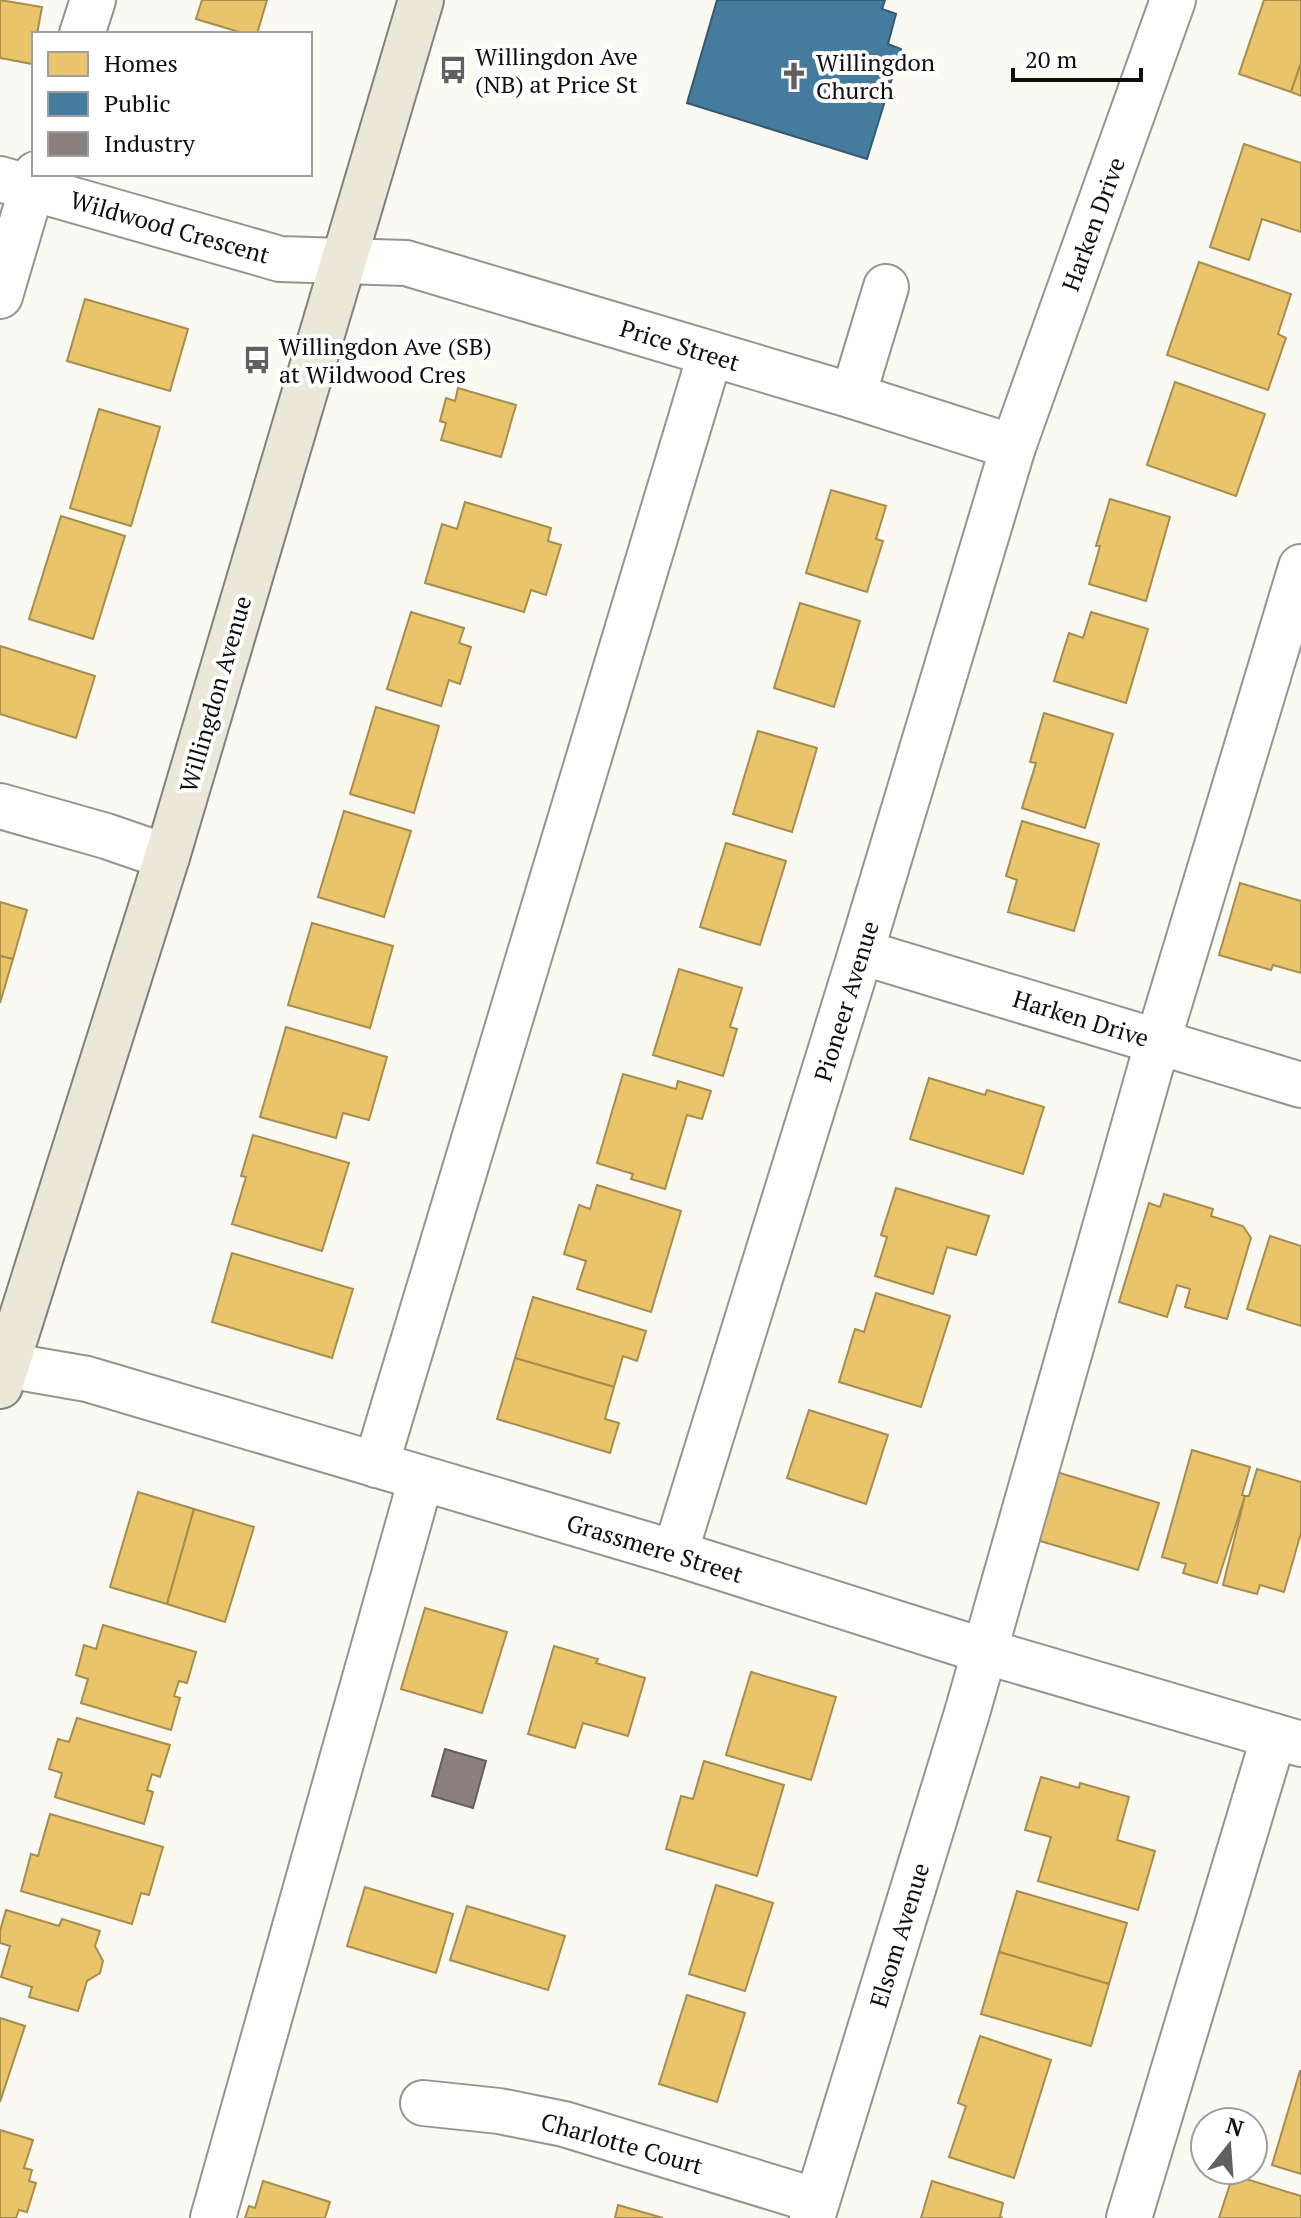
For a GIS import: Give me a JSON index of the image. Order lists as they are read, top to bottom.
{
  "streets": {
    "main road": ["Willingdon Avenue"],
    "street": [
      "Harken Drive",
      "Wildwood Crescent",
      "Price Street",
      "Pioneer Avenue",
      "Grassmere Street",
      "Elsom Avenue",
      "Charlotte Court"
    ]
  },
  "crossings": [
    ["Harken Drive", "Price Street"],
    ["Harken Drive", "Pioneer Avenue"],
    ["Harken Drive", "Elsom Avenue"],
    ["Wildwood Crescent", "Price Street"],
    ["Wildwood Crescent", "Willingdon Avenue"],
    ["Price Street", "Willingdon Avenue"],
    ["Price Street", "Pioneer Avenue"],
    ["Willingdon Avenue", "Grassmere Street"],
    ["Pioneer Avenue", "Grassmere Street"],
    ["Grassmere Street", "Elsom Avenue"],
    ["Elsom Avenue", "Charlotte Court"]
  ],
  "places": {
    "bus stop": ["Willingdon Ave (NB) at Price St", "Willingdon Ave (SB) at Wildwood Cres"],
    "church": ["Willingdon Church"]
  },
  "legend": ["Homes", "Public", "Industry"],
  "scale_bar": "20 m",
  "north": "top"
}
